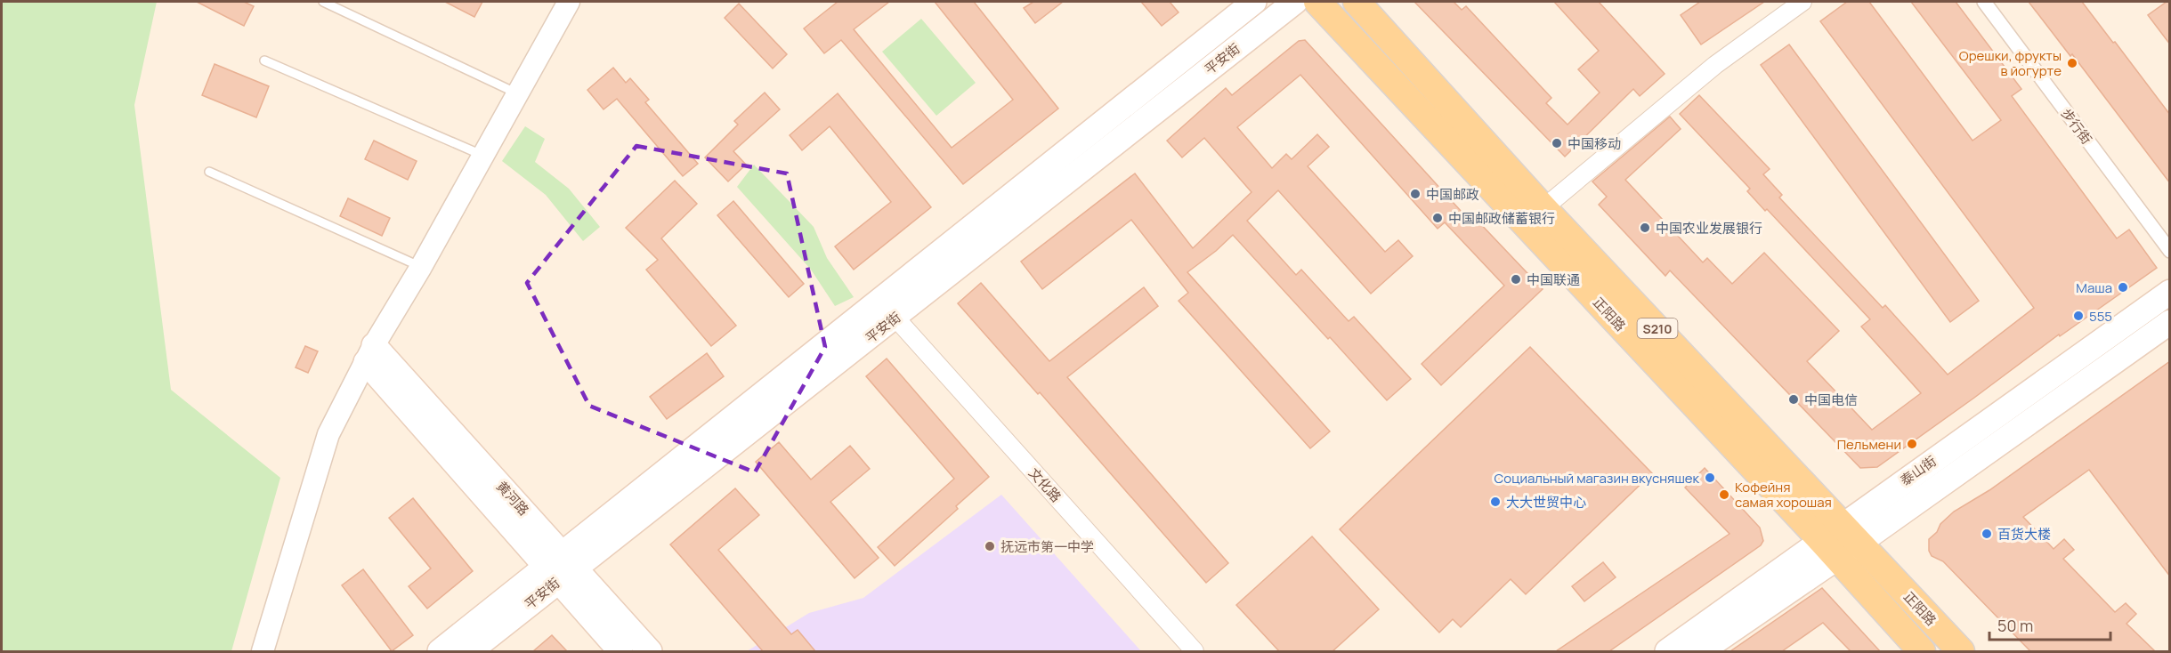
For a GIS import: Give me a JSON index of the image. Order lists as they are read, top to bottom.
{
  "streets": {
    "main road": [
      "平安街",
      "正阳路",
      "S210",
      "泰山街",
      "黄河路"
    ],
    "street": ["步行街", "文化路"]
  },
  "crossings": [
    ["平安街", "文化路"],
    ["平安街", "黄河路"],
    ["正阳路", "泰山街"]
  ],
  "places": [
    "Орешки, фрукты в йогурте",
    "中国移动",
    "中国邮政",
    "中国邮政储蓄银行",
    "中国农业发展银行",
    "中国联通",
    "Маша",
    "555",
    "中国电信",
    "Пельмени",
    "Социальный магазин вкусняшек",
    "Кофейня самая хорошая",
    "大大世贸中心",
    "百货大楼",
    "抚远市第一中学"
  ],
  "scale_bar": "50 m"
}
